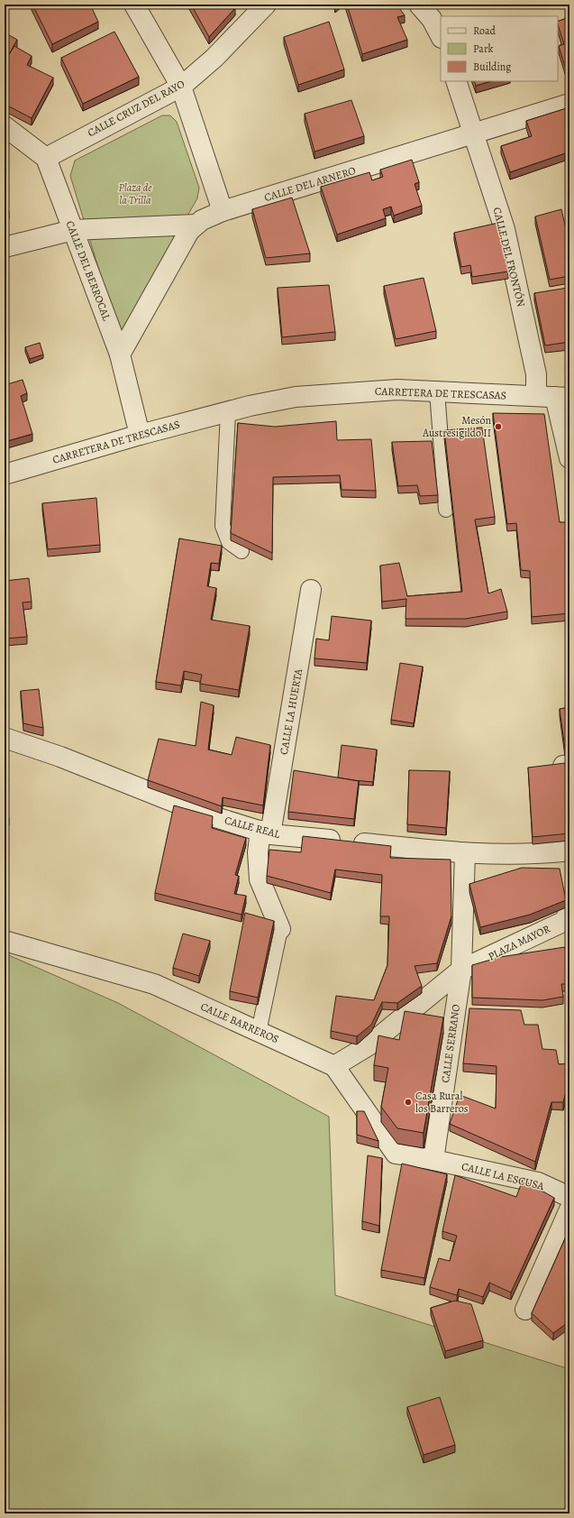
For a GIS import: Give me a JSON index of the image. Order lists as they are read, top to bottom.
{
  "streets": {
    "street": [
      "CALLE CRUZ DEL RAYO",
      "CALLE DEL ARNERO",
      "CALLE DEL FRONTÓN",
      "CALLE DEL BERROCAL",
      "CARRETERA DE TRESCASAS",
      "CALLE LA HUERTA",
      "CALLE REAL",
      "PLAZA MAYOR",
      "CALLE BARREROS",
      "CALLE SERRANO",
      "CALLE LA ESCUSA"
    ]
  },
  "crossings": [
    ["CALLE CRUZ DEL RAYO", "CALLE DEL BERROCAL"],
    ["CALLE DEL ARNERO", "CALLE DEL FRONTÓN"],
    ["CALLE DEL ARNERO", "CALLE DEL BERROCAL"],
    ["CALLE DEL FRONTÓN", "CARRETERA DE TRESCASAS"],
    ["CALLE DEL BERROCAL", "CARRETERA DE TRESCASAS"],
    ["CALLE LA HUERTA", "CALLE REAL"],
    ["CALLE REAL", "CALLE SERRANO"],
    ["PLAZA MAYOR", "CALLE SERRANO"],
    ["CALLE SERRANO", "CALLE LA ESCUSA"]
  ],
  "parks": ["Plaza de la Trilla"],
  "places": ["Mesón Austresigildo II", "Casa Rural los Barreros"],
  "legend": ["Road", "Park", "Building"]
}
